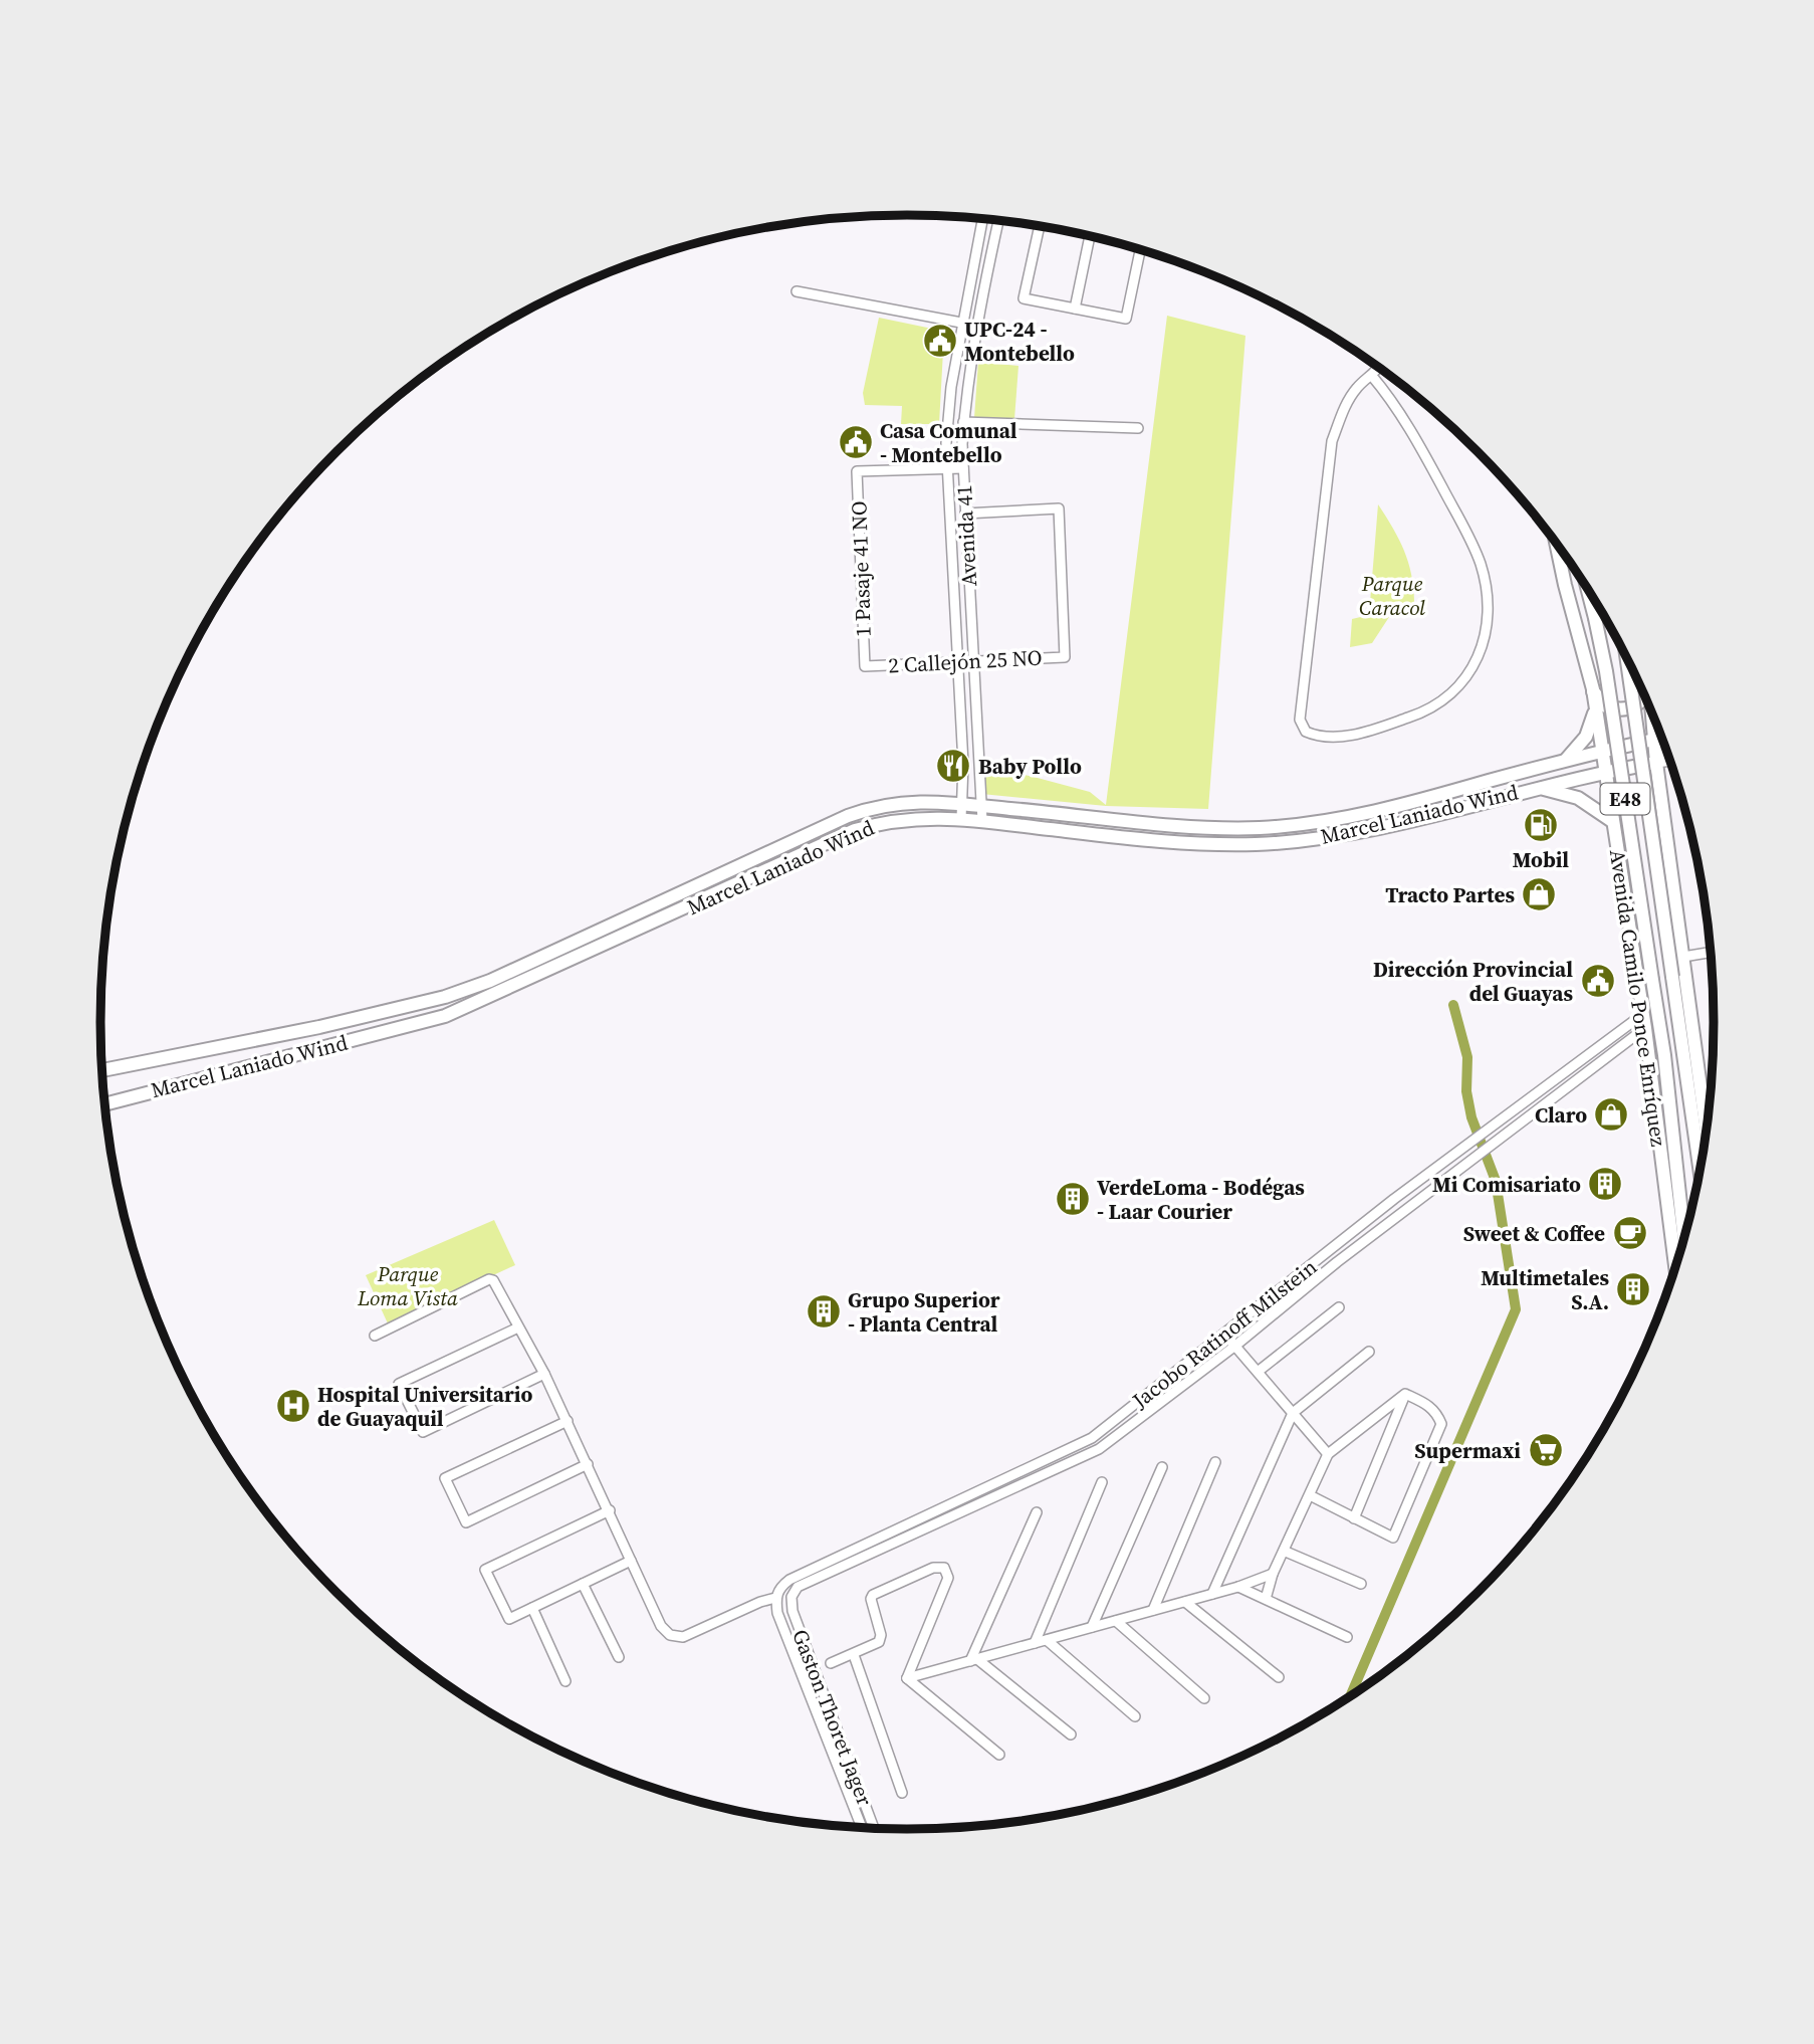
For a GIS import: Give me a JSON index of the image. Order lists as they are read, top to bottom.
{
  "streets": {
    "main road": ["E48", "Marcel Laniado Wind", "Avenida Camilo Ponce Enríquez"],
    "street": [
      "Avenida 41",
      "1 Pasaje 41 NO",
      "2 Callejón 25 NO",
      "Jacobo Ratinoff Milstein",
      "Gaston Thoret Jager"
    ]
  },
  "crossings": [
    ["Avenida 41", "1 Pasaje 41 NO"],
    ["Avenida 41", "2 Callejón 25 NO"],
    ["Avenida 41", "Marcel Laniado Wind"],
    ["1 Pasaje 41 NO", "2 Callejón 25 NO"],
    ["E48", "Marcel Laniado Wind"],
    ["Marcel Laniado Wind", "Avenida Camilo Ponce Enríquez"],
    ["Avenida Camilo Ponce Enríquez", "Jacobo Ratinoff Milstein"],
    ["Jacobo Ratinoff Milstein", "Gaston Thoret Jager"]
  ],
  "parks": ["Parque Caracol", "Parque Loma Vista"],
  "places": {
    "public building": ["UPC-24 - Montebello", "Casa Comunal - Montebello", "Dirección Provincial del Guayas"],
    "restaurant": ["Baby Pollo"],
    "fuel station": ["Mobil"],
    "shop": ["Tracto Partes", "Claro"],
    "building": [
      "Mi Comisariato",
      "VerdeLoma - Bodégas - Laar Courier",
      "Multimetales S.A.",
      "Grupo Superior - Planta Central"
    ],
    "cafe": ["Sweet & Coffee"],
    "hospital": ["Hospital Universitario de Guayaquil"],
    "supermarket": ["Supermaxi"]
  }
}
